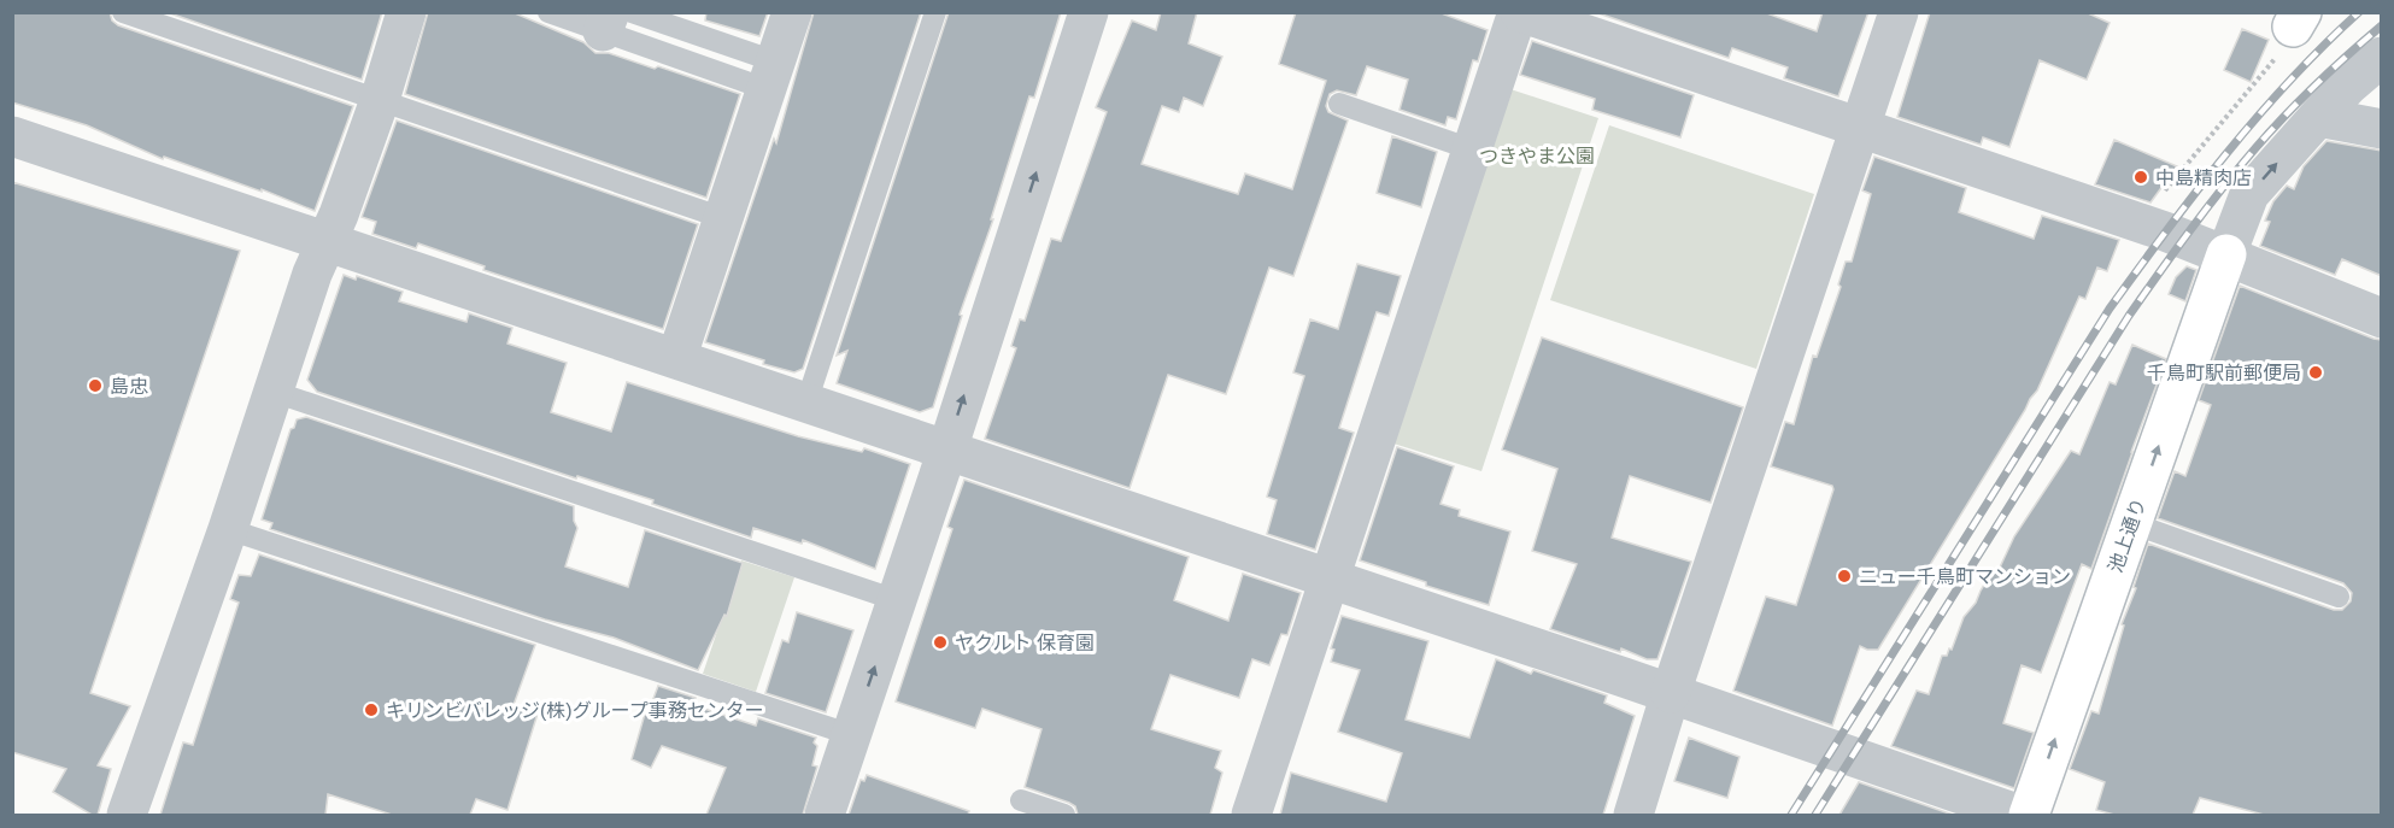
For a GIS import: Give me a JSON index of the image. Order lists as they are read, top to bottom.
{
  "streets": {
    "main road": ["池上通り"]
  },
  "one_way": ["池上通り"],
  "parks": ["つきやま公園"],
  "places": [
    "中島精肉店",
    "千鳥町駅前郵便局",
    "島忠",
    "ニュー千鳥町マンション",
    "ヤクルト 保育園",
    "キリンビバレッジ(株)グループ事務センター"
  ]
}
